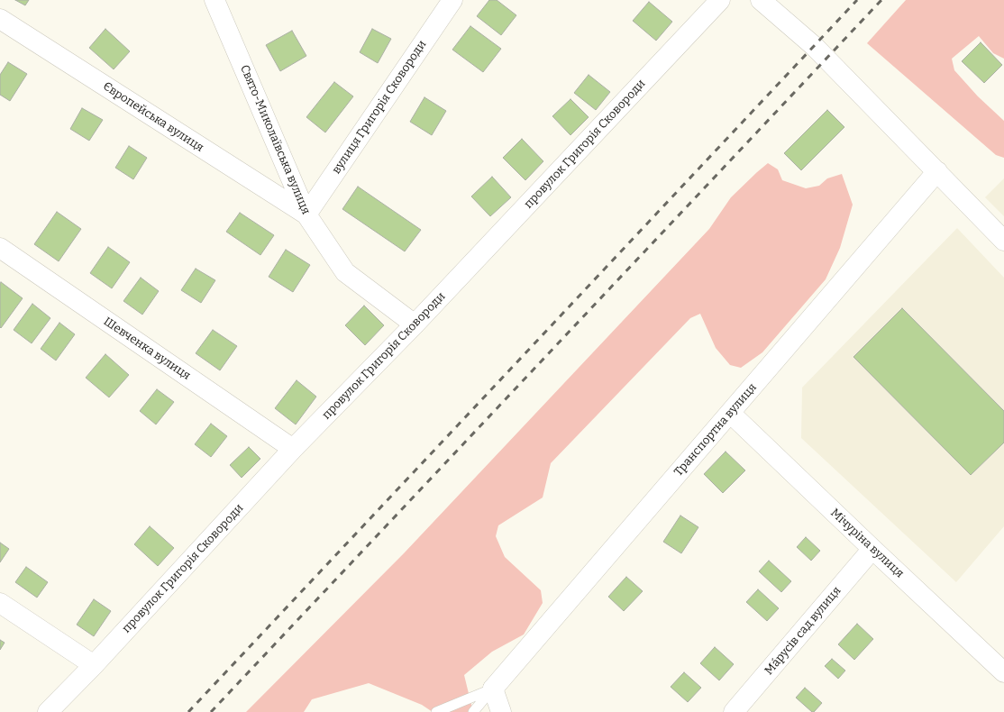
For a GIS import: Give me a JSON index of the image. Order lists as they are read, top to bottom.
{
  "streets": {
    "street": [
      "вулиця Григорія Сковороди",
      "Європейська вулиця",
      "Свято-Миколаївська вулиця",
      "провулок Григорія Сковороди",
      "Шевченка вулиця",
      "Транспортна вулиця",
      "Мічуріна вулиця",
      "Мáрусів сад вулиця"
    ]
  },
  "crossings": [
    ["вулиця Григорія Сковороди", "Європейська вулиця"],
    ["вулиця Григорія Сковороди", "Свято-Миколаївська вулиця"],
    ["Європейська вулиця", "Свято-Миколаївська вулиця"],
    ["Свято-Миколаївська вулиця", "провулок Григорія Сковороди"],
    ["провулок Григорія Сковороди", "Шевченка вулиця"],
    ["Транспортна вулиця", "Мічуріна вулиця"],
    ["Мічуріна вулиця", "Мáрусів сад вулиця"]
  ]
}
